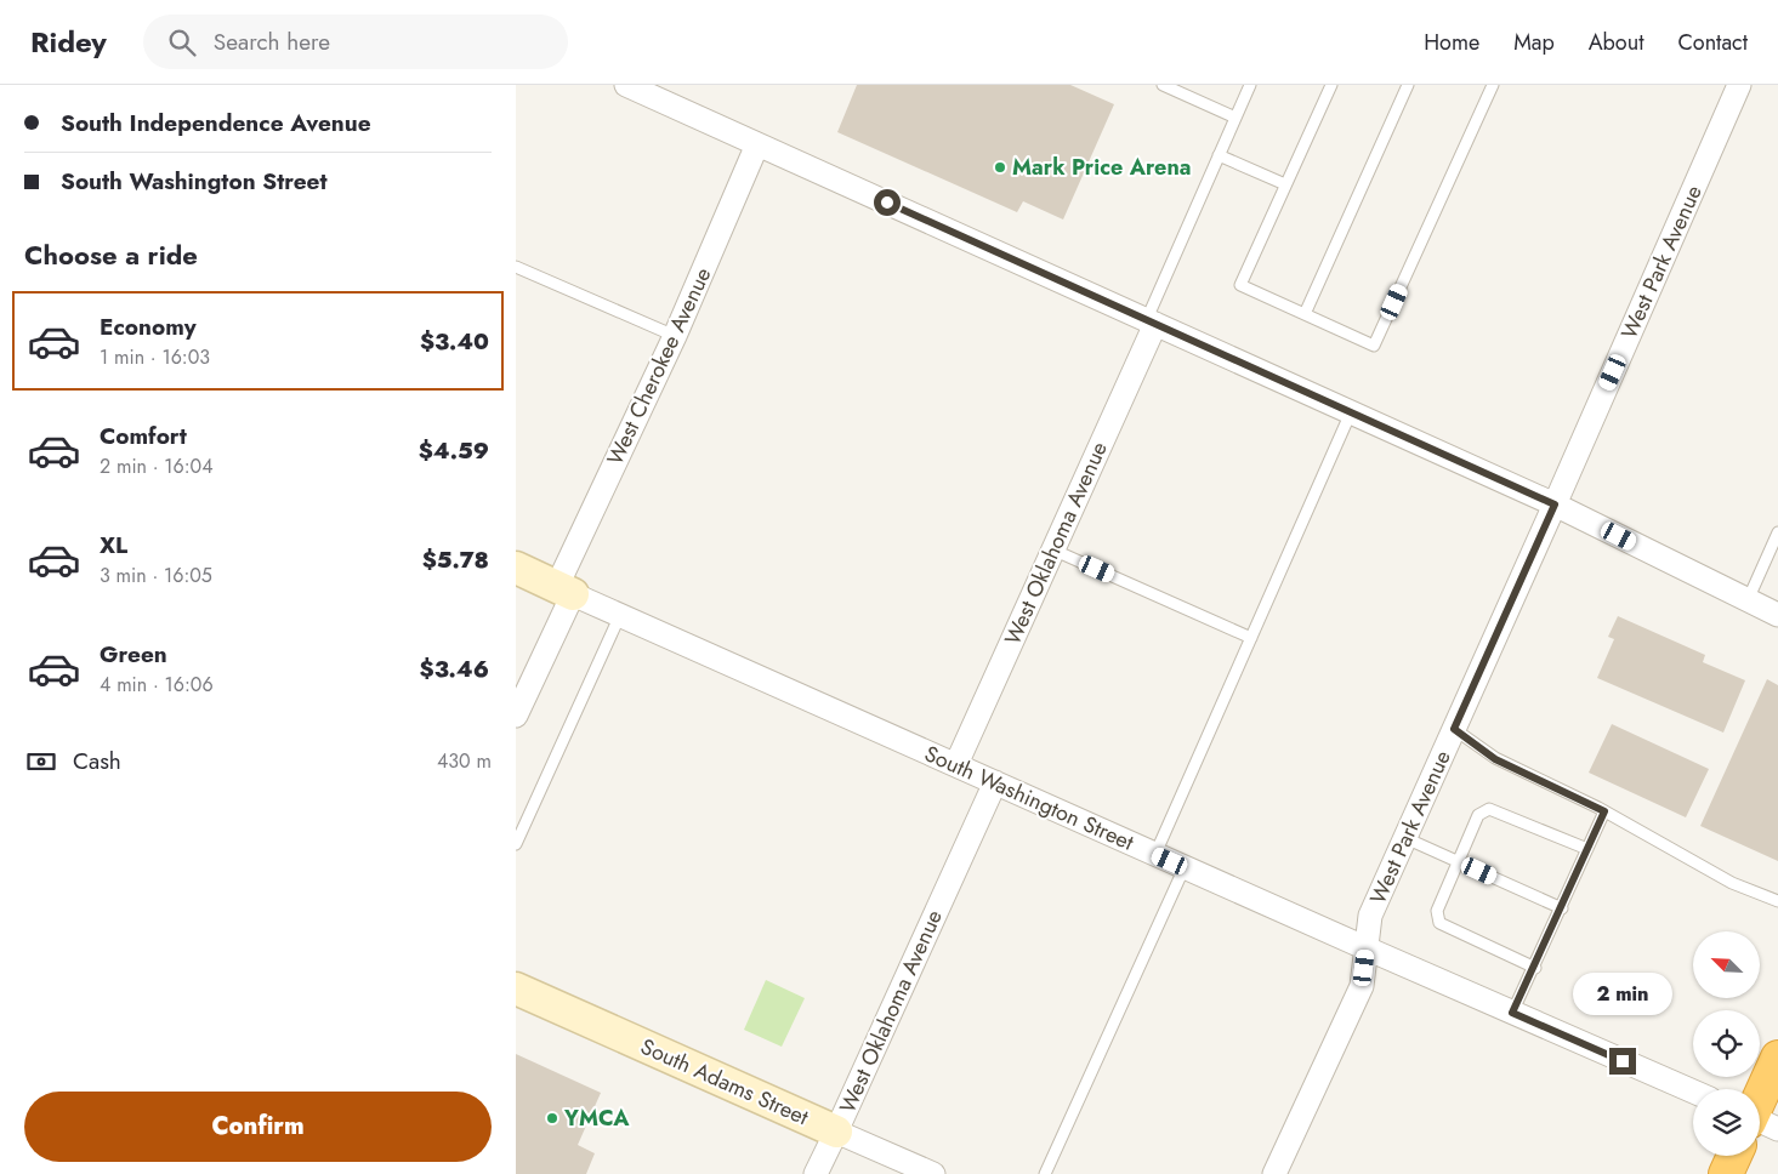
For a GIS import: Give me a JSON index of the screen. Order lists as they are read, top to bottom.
{
  "streets": {
    "street": [
      "West Park Avenue",
      "West Cherokee Avenue",
      "West Oklahoma Avenue",
      "South Washington Street",
      "South Adams Street"
    ]
  },
  "crossings": [
    ["West Park Avenue", "South Washington Street"],
    ["West Cherokee Avenue", "South Washington Street"],
    ["West Oklahoma Avenue", "South Washington Street"],
    ["West Oklahoma Avenue", "South Adams Street"]
  ],
  "places": ["Mark Price Arena", "YMCA"],
  "north": "top left",
  "page": {
    "header": "Ridey",
    "search": "Search here",
    "nav": [
      "Home",
      "Map",
      "About",
      "Contact"
    ],
    "banner": ["South Independence Avenue", "South Washington Street"],
    "heading": "Choose a ride",
    "list": [
      {
        "name": "Economy",
        "note": "1 min · 16:03",
        "value": "$3.40"
      },
      {
        "name": "Comfort",
        "note": "2 min · 16:04",
        "value": "$4.59"
      },
      {
        "name": "XL",
        "note": "3 min · 16:05",
        "value": "$5.78"
      },
      {
        "name": "Green",
        "note": "4 min · 16:06",
        "value": "$3.46"
      }
    ],
    "pay": ["Cash", "430 m"],
    "bubble": "2 min",
    "buttons": "Confirm"
  }
}
